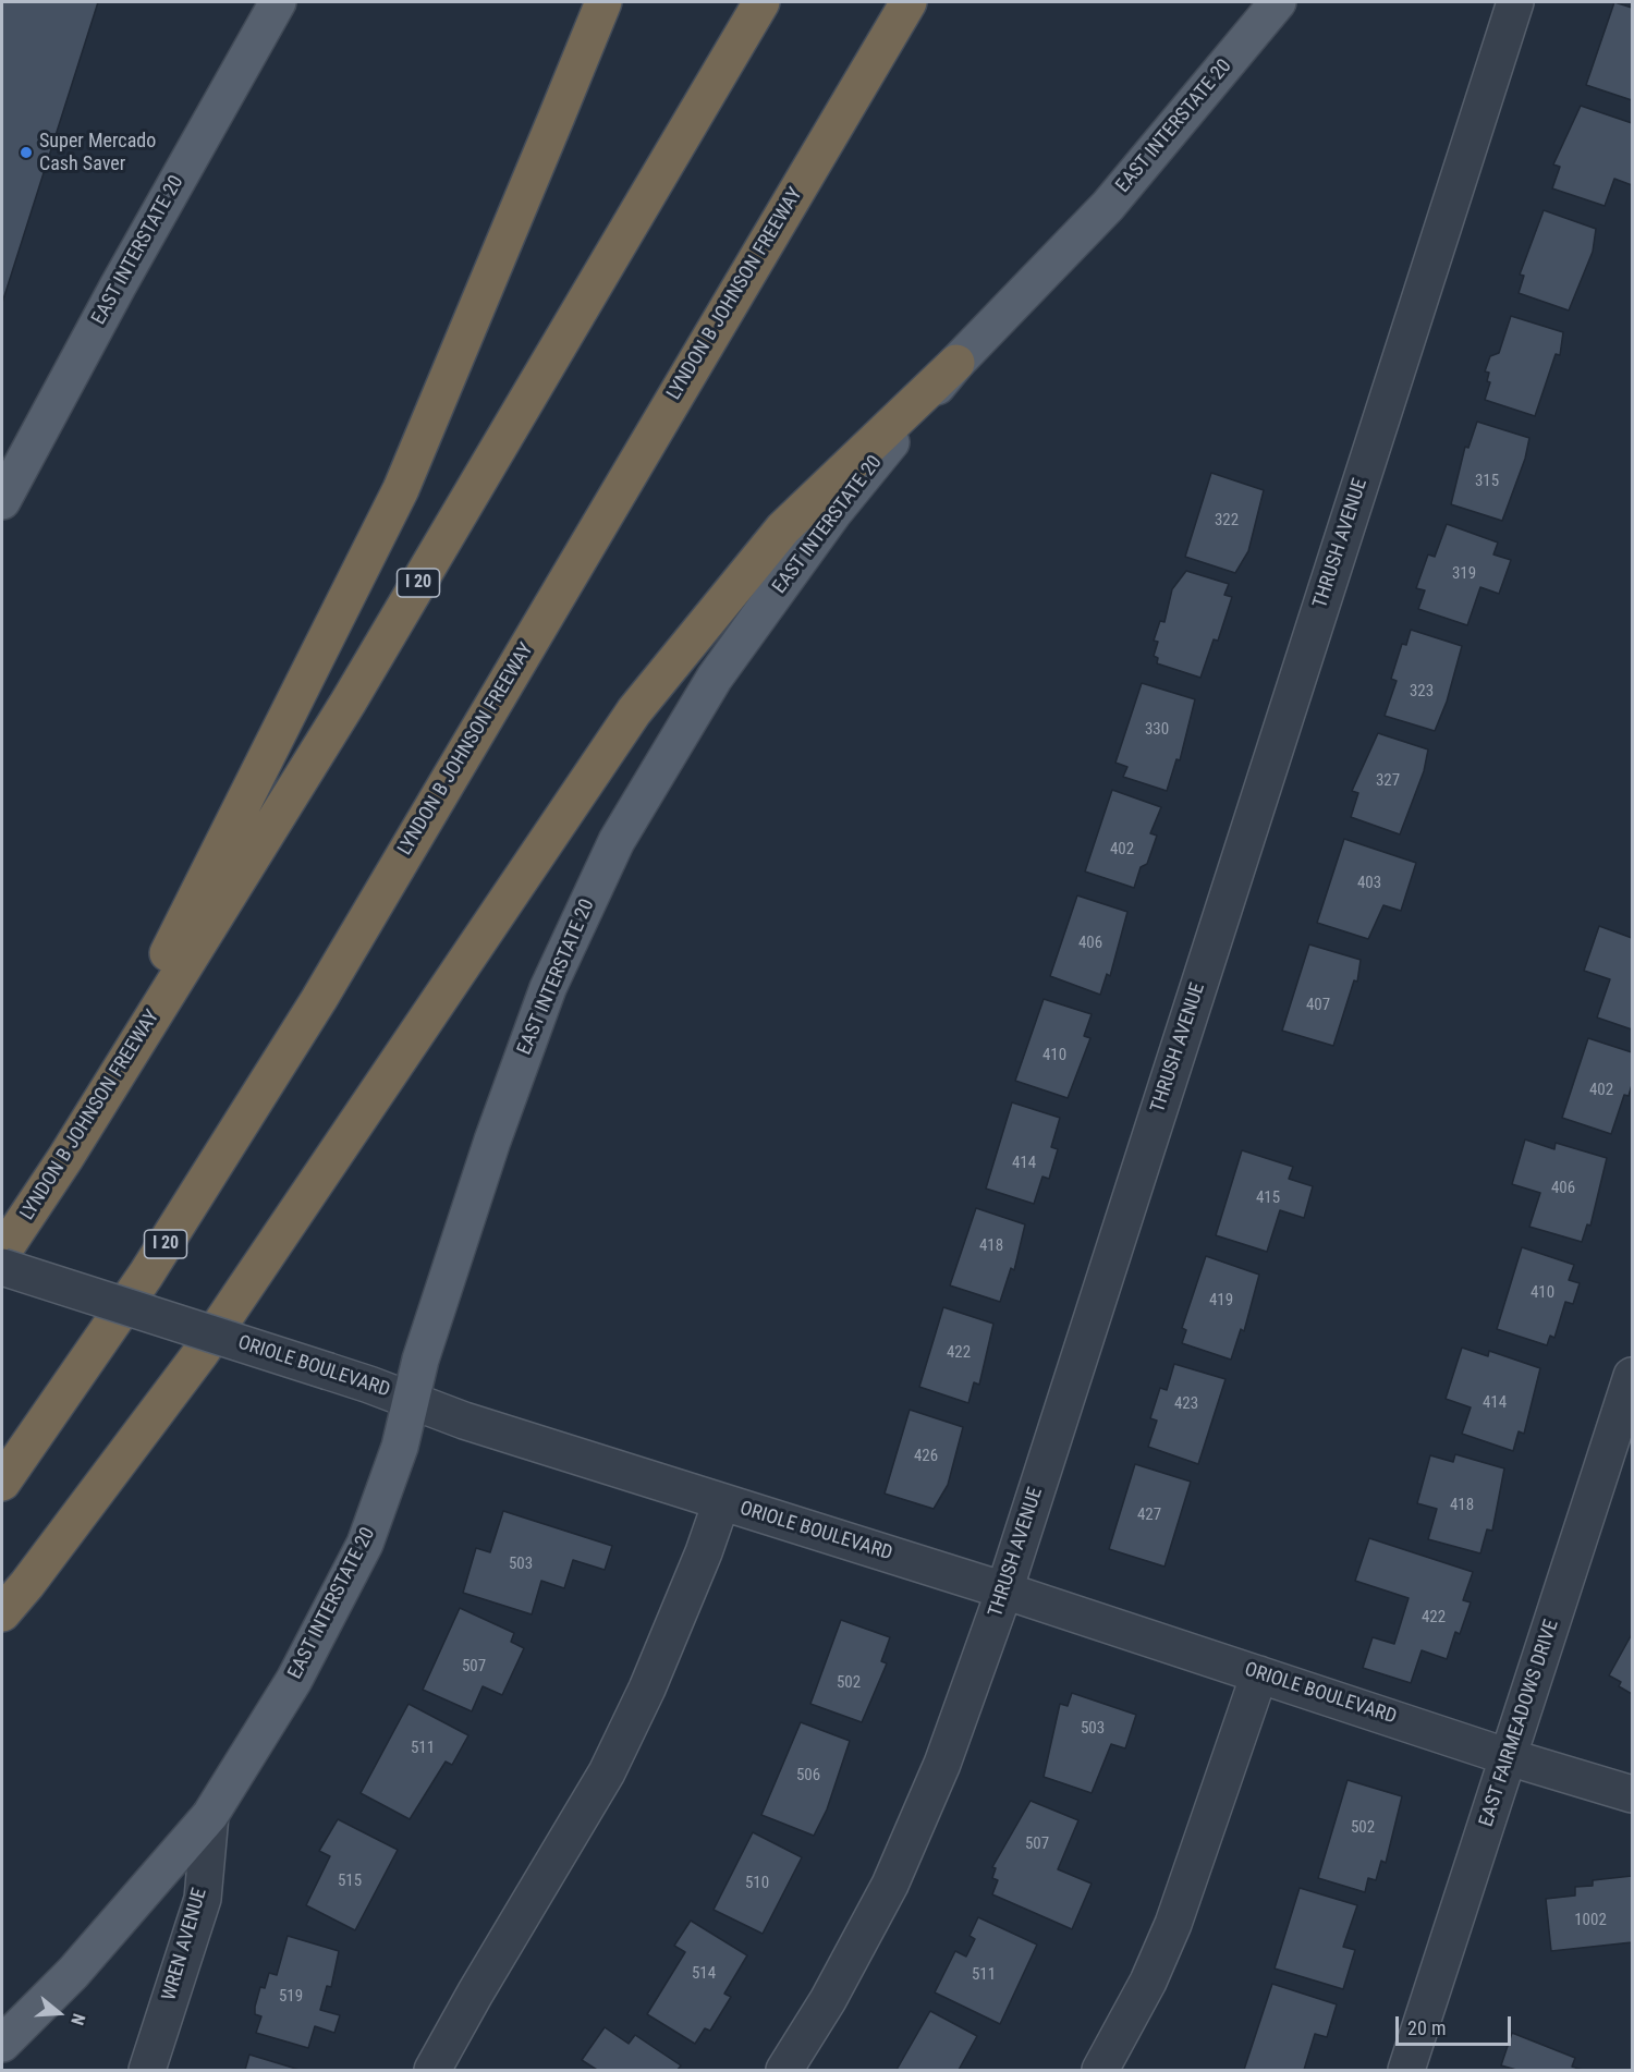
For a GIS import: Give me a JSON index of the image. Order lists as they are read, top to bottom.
{
  "streets": {
    "highway": ["LYNDON B JOHNSON FREEWAY", "I 20"],
    "main road": ["EAST INTERSTATE 20"],
    "street": [
      "THRUSH AVENUE",
      "ORIOLE BOULEVARD",
      "EAST FAIRMEADOWS DRIVE",
      "WREN AVENUE"
    ]
  },
  "crossings": [
    ["EAST INTERSTATE 20", "ORIOLE BOULEVARD"],
    ["EAST INTERSTATE 20", "WREN AVENUE"],
    ["THRUSH AVENUE", "ORIOLE BOULEVARD"],
    ["ORIOLE BOULEVARD", "EAST FAIRMEADOWS DRIVE"]
  ],
  "places": ["Super Mercado Cash Saver"],
  "house_numbers": [
    "315",
    "322",
    "319",
    "323",
    "330",
    "327",
    "402",
    "403",
    "406",
    "407",
    "410",
    "402",
    "414",
    "406",
    "415",
    "418",
    "410",
    "419",
    "422",
    "414",
    "423",
    "426",
    "418",
    "427",
    "503",
    "422",
    "507",
    "502",
    "503",
    "511",
    "506",
    "502",
    "507",
    "515",
    "510",
    "1002",
    "514",
    "511",
    "519"
  ],
  "scale_bar": "20 m",
  "north": "right"
}
